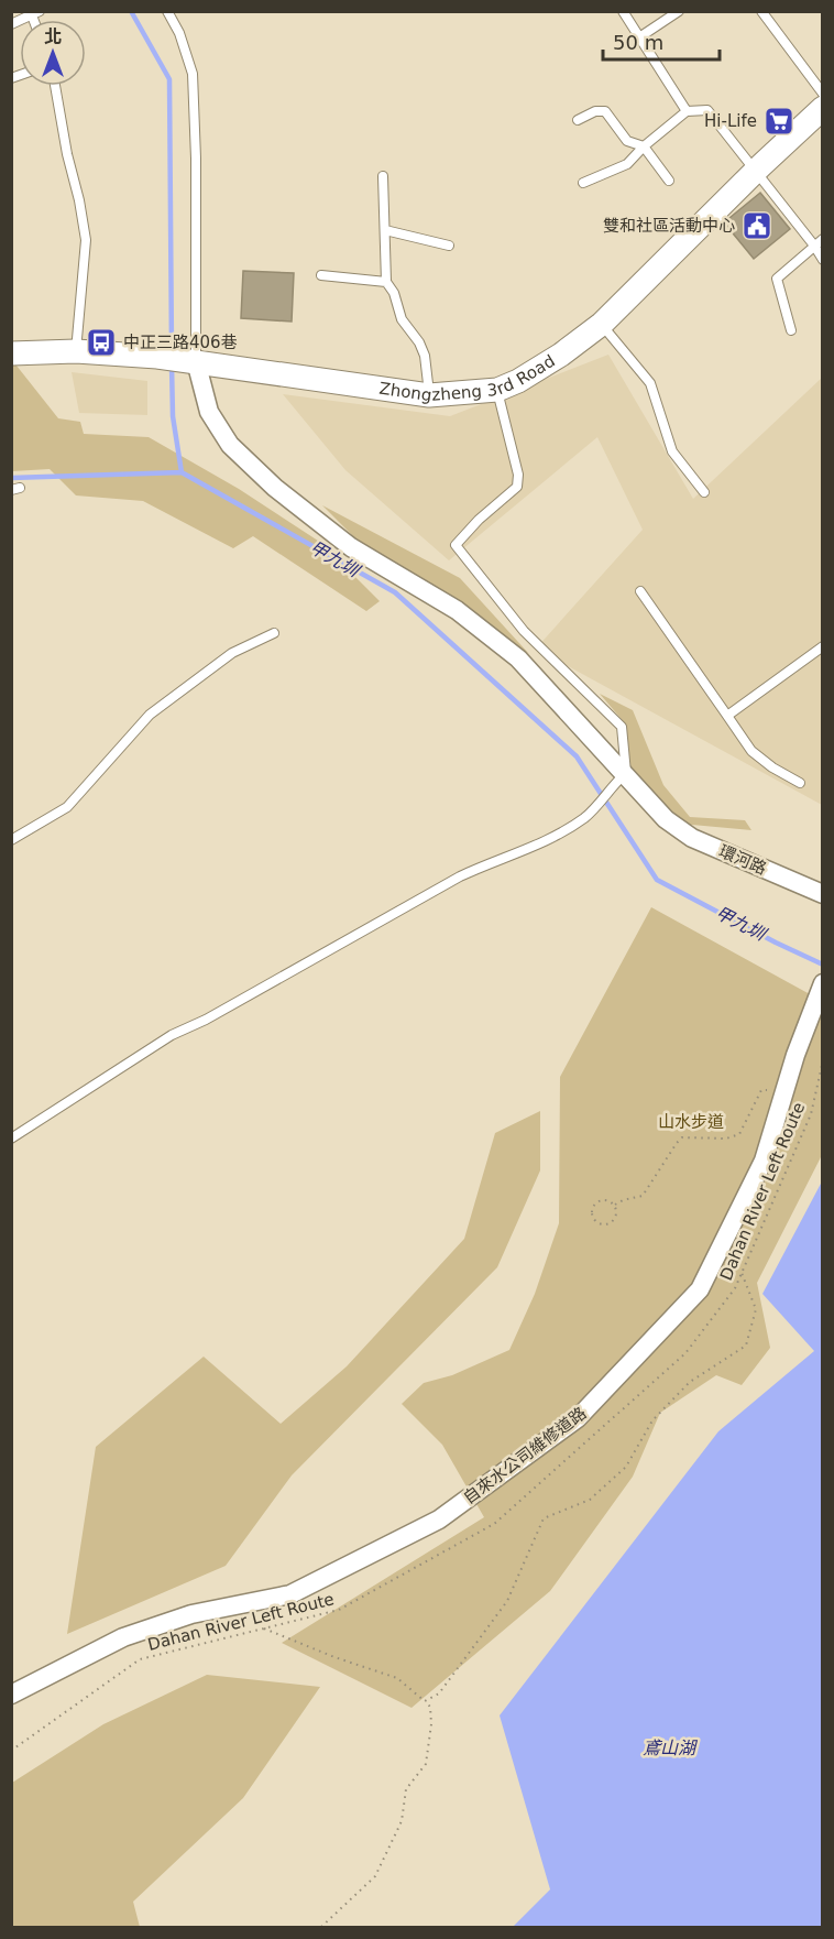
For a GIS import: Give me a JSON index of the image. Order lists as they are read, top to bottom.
{
  "streets": {
    "street": ["Zhongzheng 3rd Road", "環河路", "自來水公司維修道路"],
    "path": ["Dahan River Left Route"]
  },
  "crossings": [
    ["Zhongzheng 3rd Road", "環河路"]
  ],
  "water": ["甲九圳", "鳶山湖"],
  "parks": ["山水步道"],
  "places": {
    "supermarket": ["Hi-Life"],
    "public building": ["雙和社區活動中心"],
    "bus stop": ["中正三路406巷"]
  },
  "scale_bar": "50 m",
  "north": "top"
}
